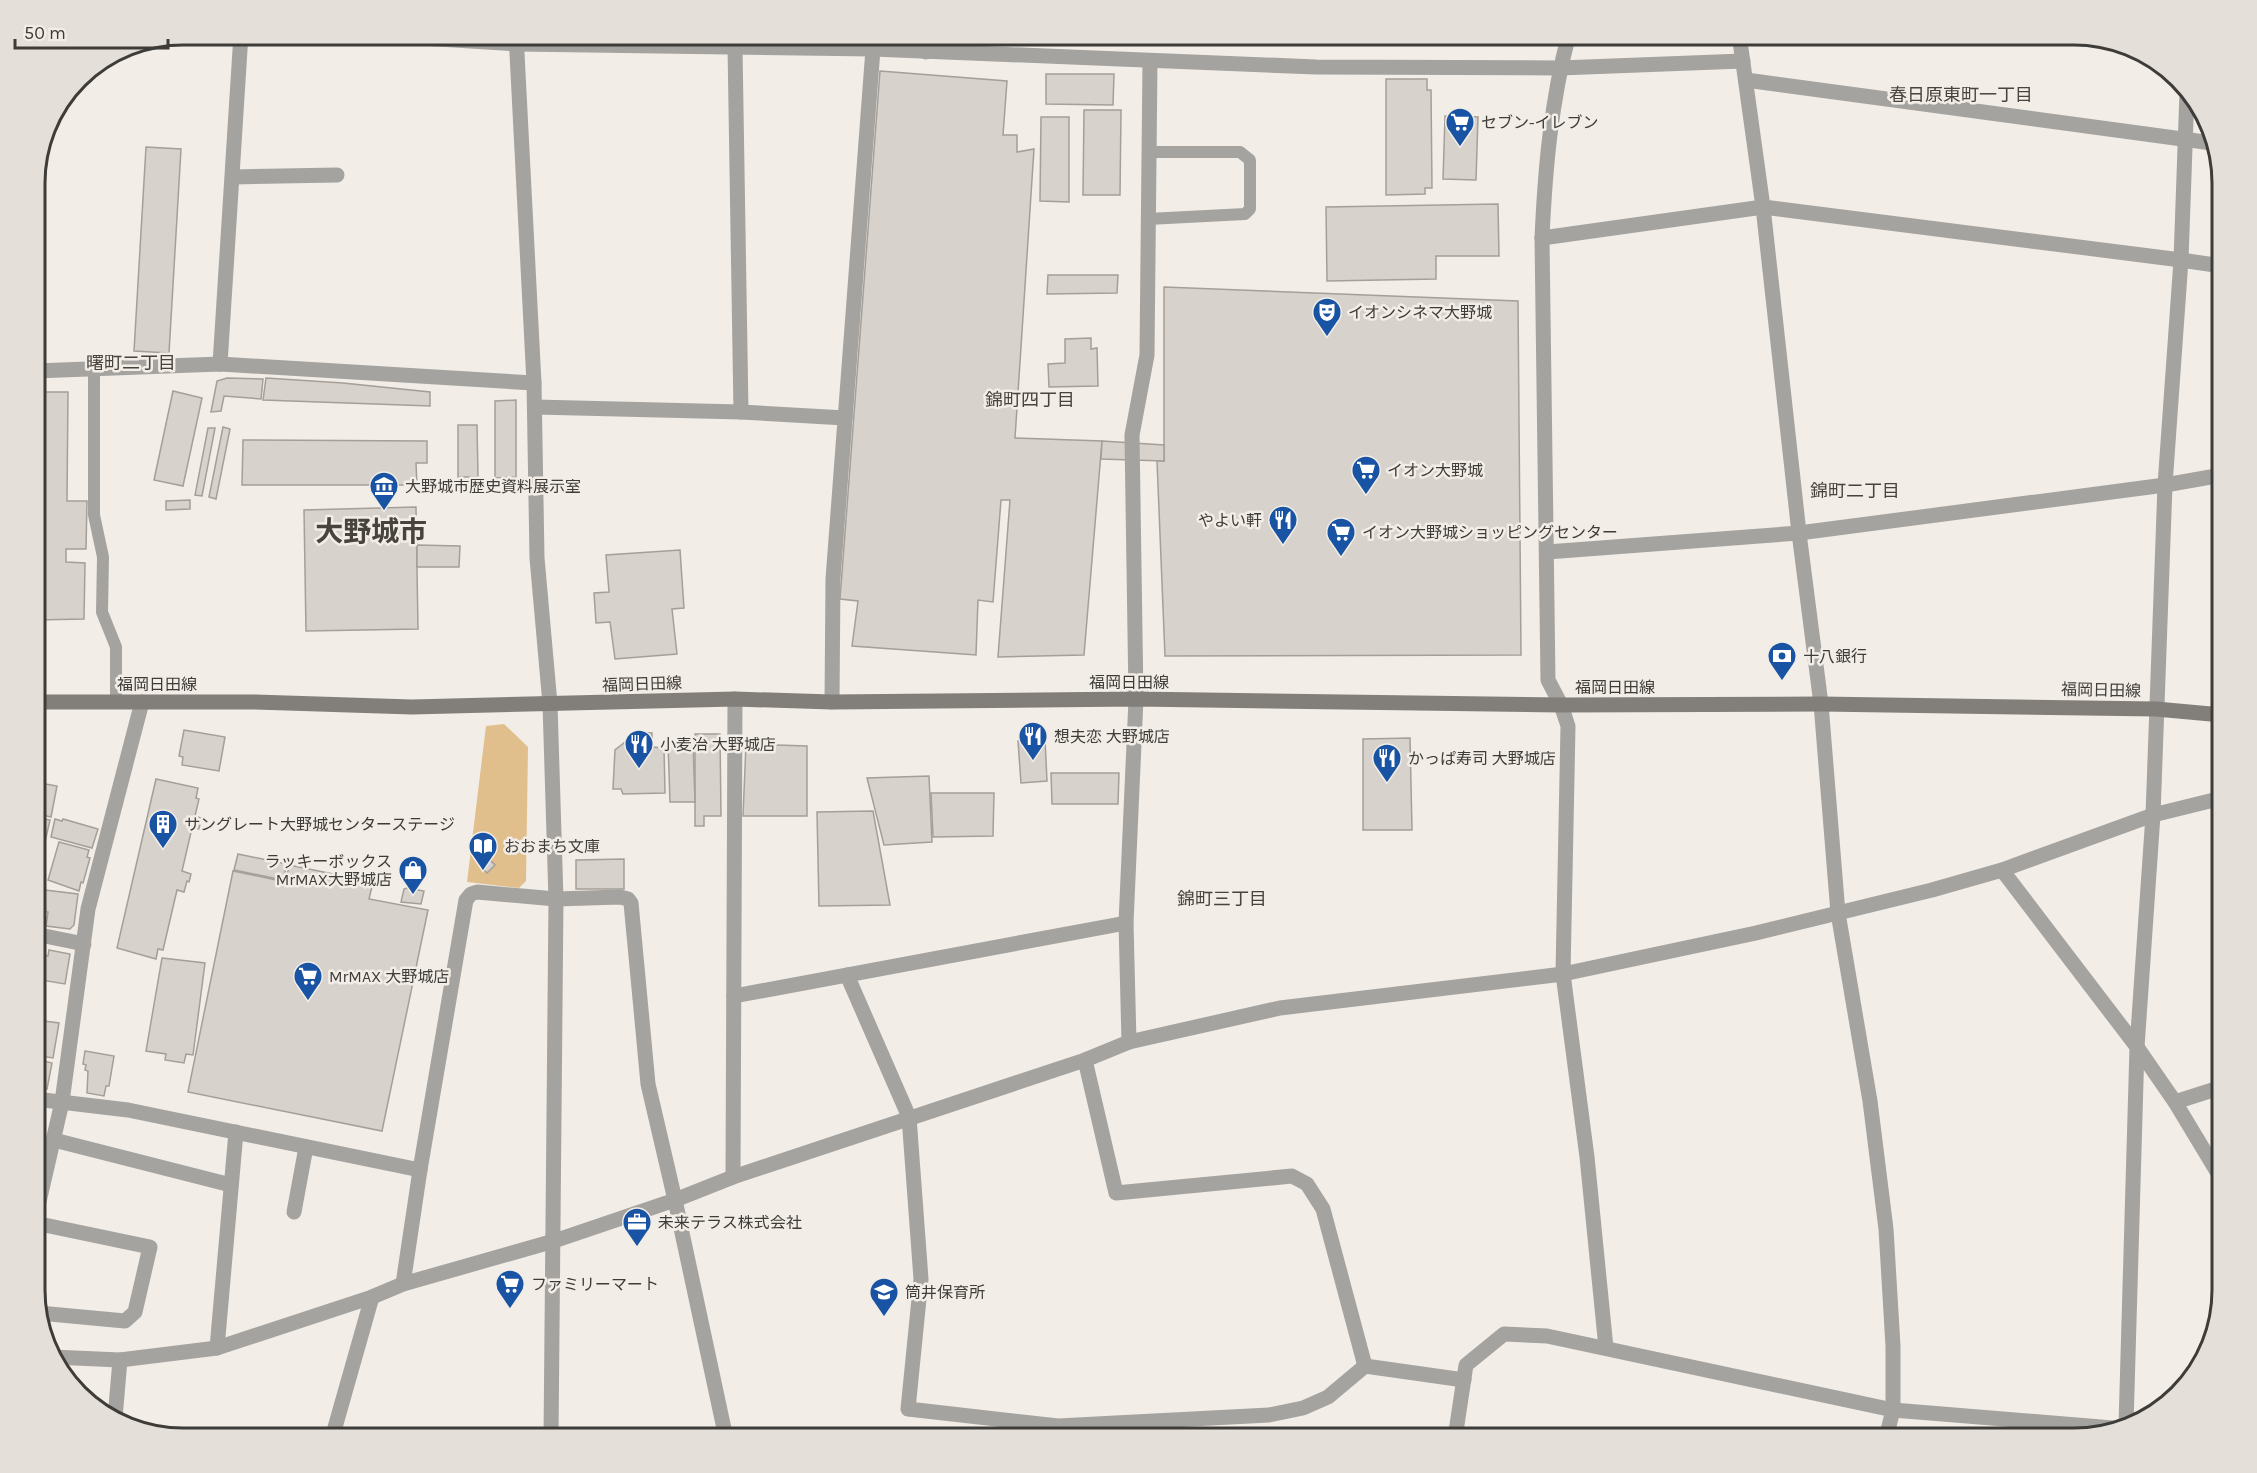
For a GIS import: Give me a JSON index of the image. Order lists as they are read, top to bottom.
{
  "streets": {
    "main road": ["福岡日田線"]
  },
  "districts": [
    "春日原東町一丁目",
    "曙町二丁目",
    "錦町四丁目",
    "錦町二丁目",
    "大野城市",
    "錦町三丁目"
  ],
  "places": {
    "supermarket": [
      "セブン-イレブン",
      "イオン大野城",
      "イオン大野城ショッピングセンター",
      "MrMAX 大野城店",
      "ファミリーマート"
    ],
    "theatre": ["イオンシネマ大野城"],
    "museum": ["大野城市歴史資料展示室"],
    "restaurant": [
      "やよい軒",
      "想夫恋 大野城店",
      "小麦冶 大野城店",
      "かっぱ寿司 大野城店"
    ],
    "bank": ["十八銀行"],
    "building": ["サングレート大野城センターステージ"],
    "library": ["おおまち文庫"],
    "shop": ["ラッキーボックス MrMAX大野城店"],
    "office": ["未来テラス株式会社"],
    "school or university": ["筒井保育所"]
  },
  "scale_bar": "50 m"
}
